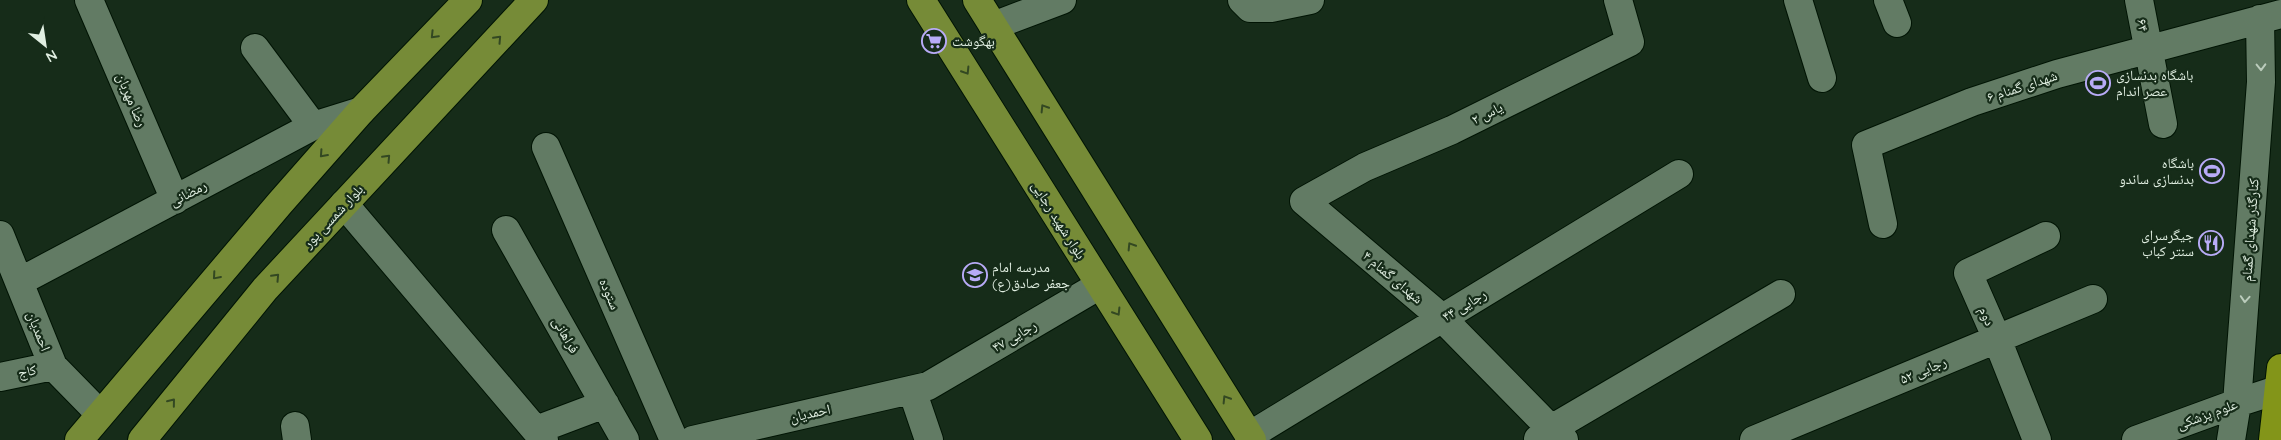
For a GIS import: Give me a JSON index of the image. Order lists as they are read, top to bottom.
{
  "streets": {
    "main road": ["بلوار شمسی پور", "بلوار شهید رجایی"],
    "street": [
      "۶۴",
      "شهدای گمنام ۶",
      "رضا مهربان",
      "یاس ۲",
      "رمضانی",
      "کنارگذر شهدای گمنام",
      "شهدای گمنام ۴",
      "ستوده",
      "رجایی ۴۴",
      "دوم",
      "احمدیان",
      "فراهانی",
      "رجایی ۴۷",
      "رجایی ۵۲",
      "کاج",
      "علوم پزشکی"
    ]
  },
  "crossings": [
    ["۶۴", "شهدای گمنام ۶"],
    ["شهدای گمنام ۶", "کنارگذر شهدای گمنام"],
    ["رضا مهربان", "رمضانی"],
    ["یاس ۲", "شهدای گمنام ۴"],
    ["رمضانی", "احمدیان"],
    ["بلوار شهید رجایی", "رجایی ۴۷"],
    ["کنارگذر شهدای گمنام", "علوم پزشکی"],
    ["شهدای گمنام ۴", "رجایی ۴۴"],
    ["دوم", "رجایی ۵۲"],
    ["احمدیان", "رجایی ۴۷"],
    ["احمدیان", "کاج"]
  ],
  "one_way": ["کنارگذر شهدای گمنام"],
  "places": {
    "supermarket": ["بهگوشت"],
    "sports": ["باشگاه بدنسازی عصر اندام", "باشگاه بدنسازی ساندو"],
    "restaurant": ["جیگرسرای سنتر کباب"],
    "school or university": ["مدرسه امام جعفر صادق(ع)"]
  },
  "north": "bottom right"
}
